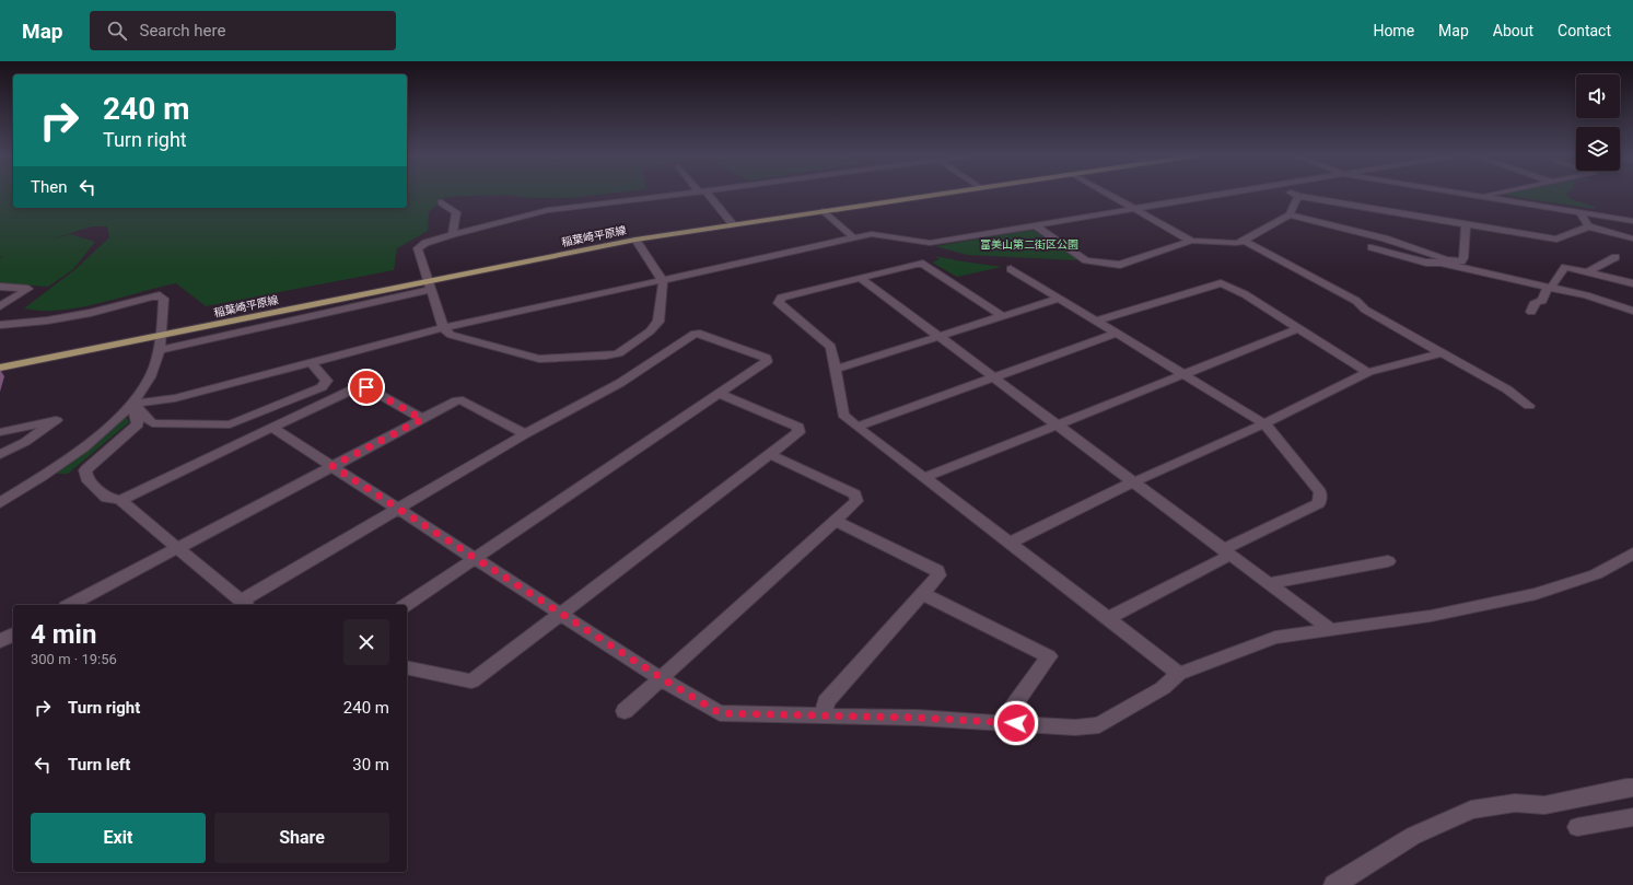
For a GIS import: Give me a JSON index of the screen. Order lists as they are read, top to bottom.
{
  "streets": {
    "main road": ["稲葉崎平原線"]
  },
  "parks": ["富美山第二街区公園"],
  "page": {
    "header": "Map",
    "search": "Search here",
    "nav": [
      "Home",
      "Map",
      "About",
      "Contact"
    ],
    "turn": ["240 m", "Turn right"],
    "then": "Then",
    "heading": ["4 min", "300 m · 19:56"],
    "list": [
      {
        "name": "Turn right",
        "value": "240 m"
      },
      {
        "name": "Turn left",
        "value": "30 m"
      }
    ],
    "buttons": ["Exit", "Share"]
  }
}
